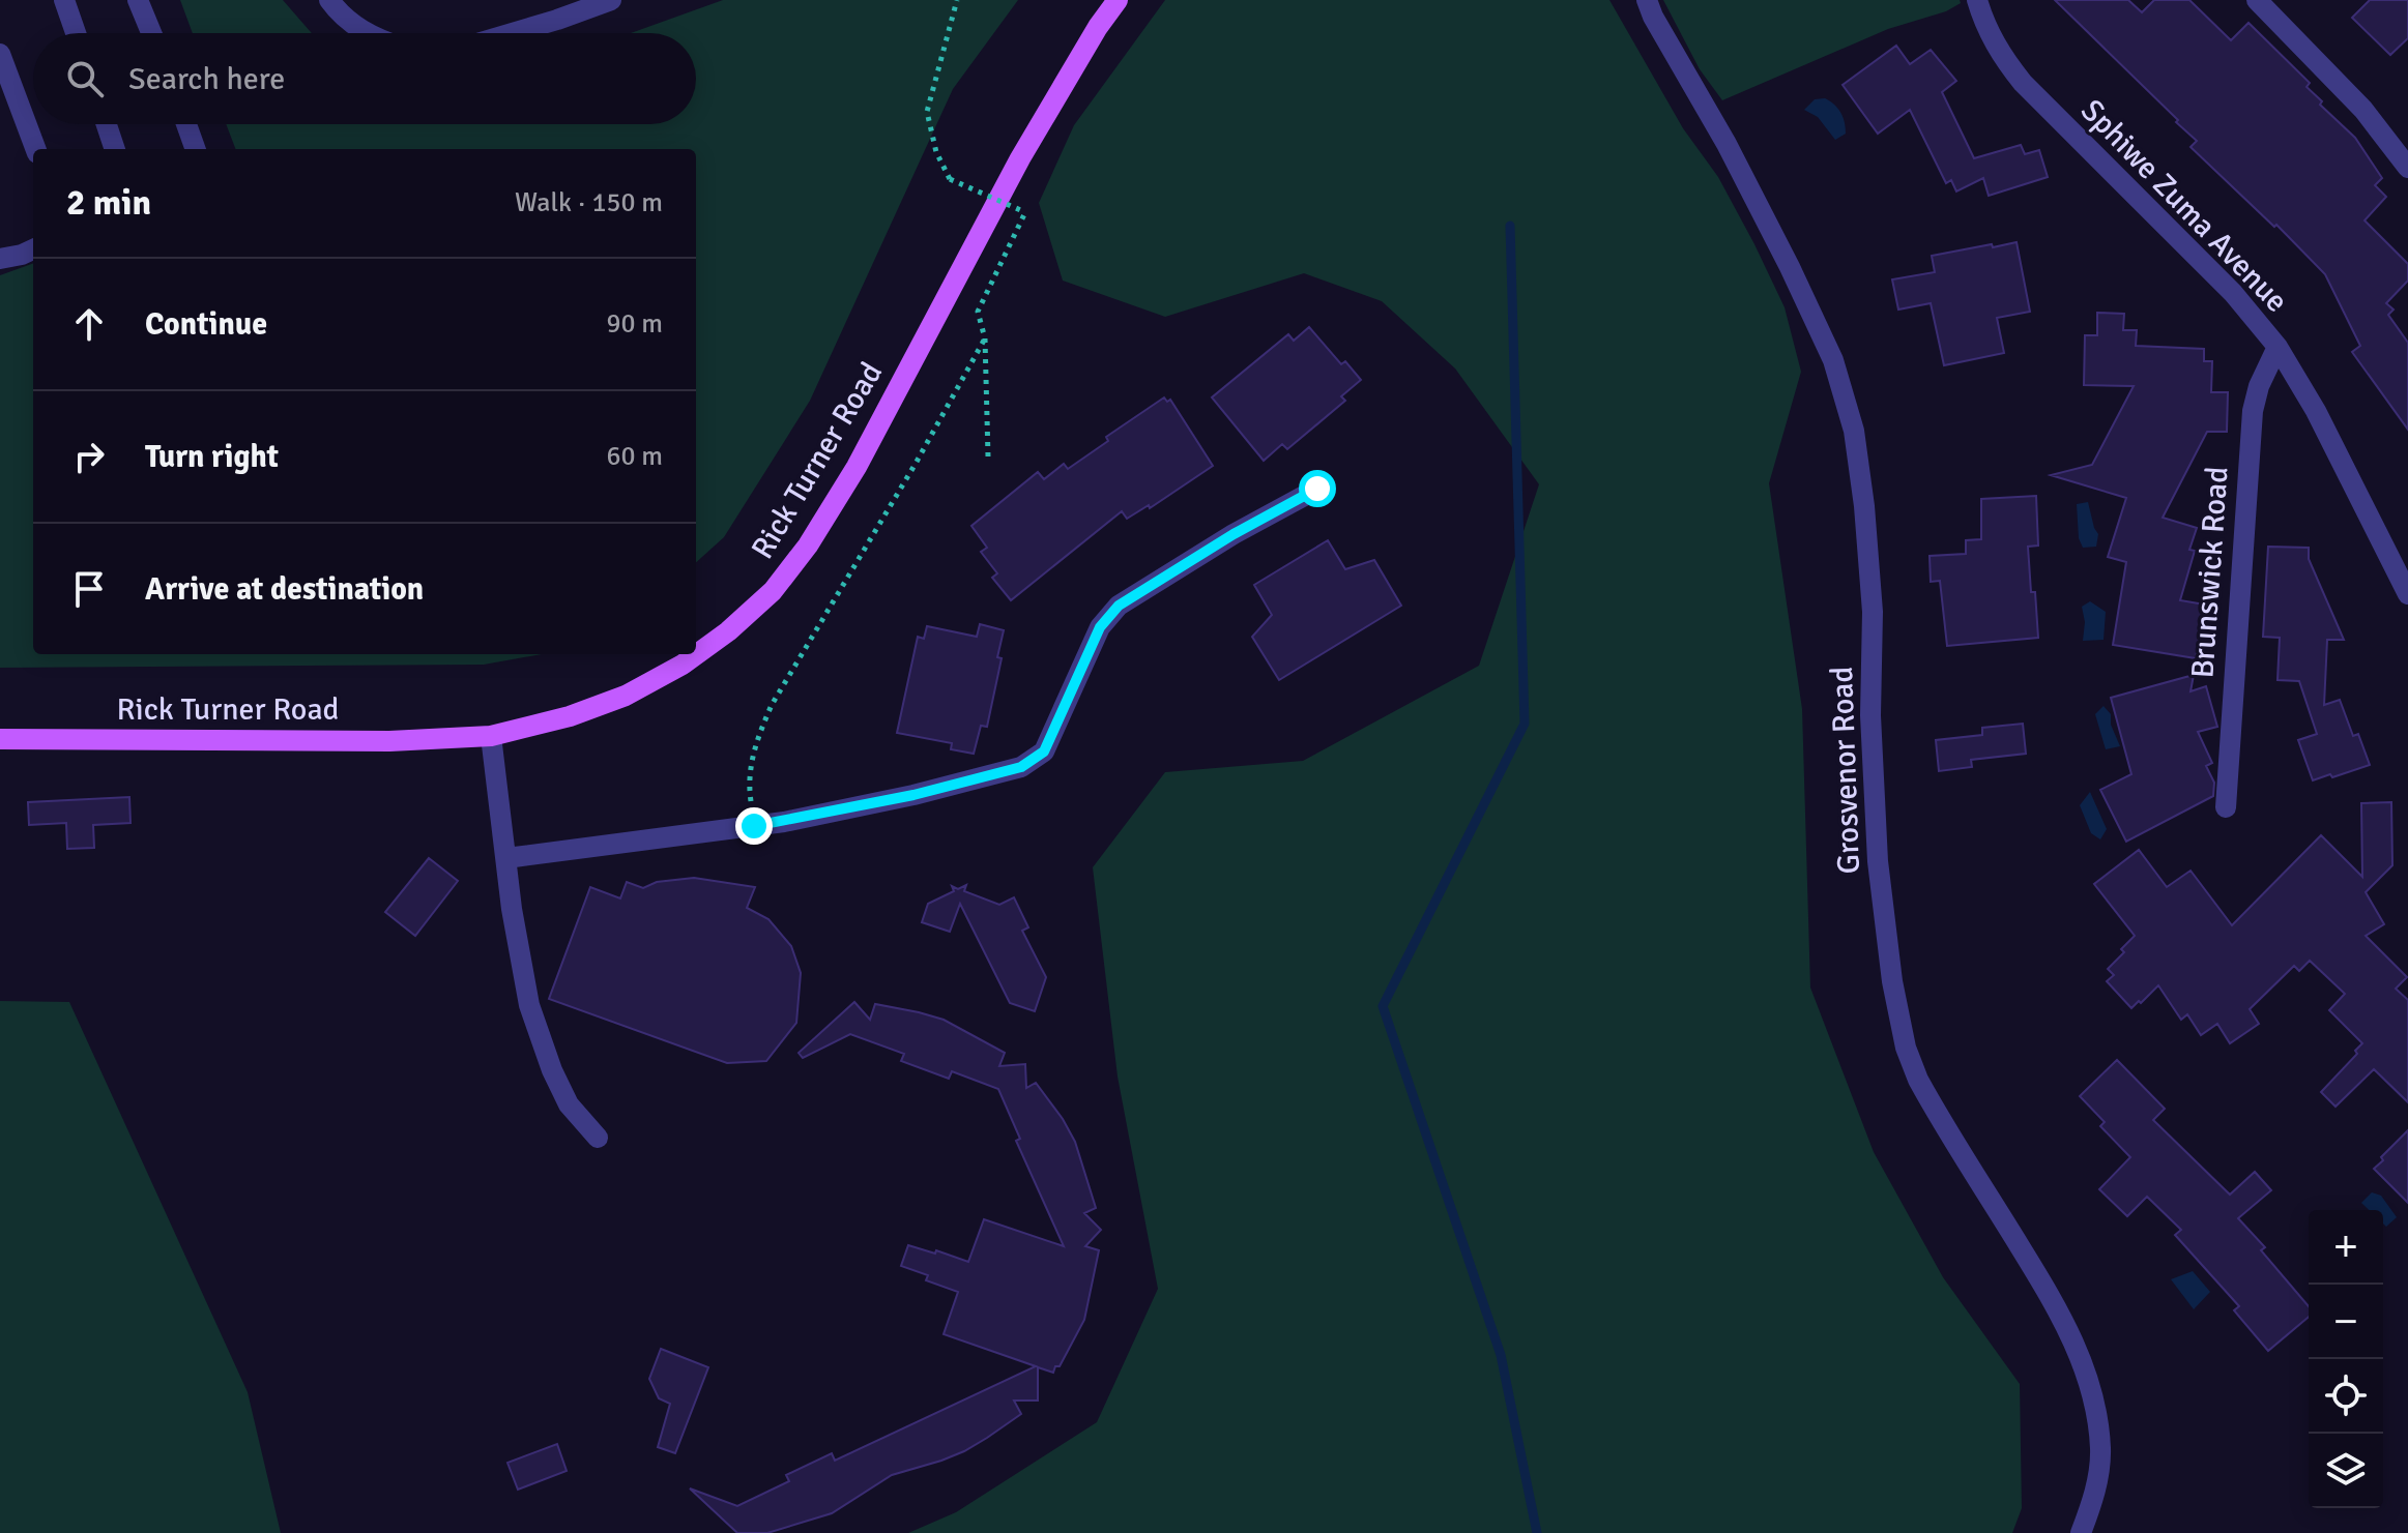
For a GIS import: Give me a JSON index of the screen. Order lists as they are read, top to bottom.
{
  "streets": {
    "main road": ["Rick Turner Road"],
    "street": ["Sphiwe Zuma Avenue", "Brunswick Road", "Grosvenor Road"]
  },
  "crossings": [
    ["Sphiwe Zuma Avenue", "Brunswick Road"]
  ],
  "page": {
    "search": "Search here",
    "heading": ["2 min", "Walk · 150 m"],
    "list": [
      ["Continue", "90 m"],
      ["Turn right", "60 m"],
      "Arrive at destination"
    ],
    "map_buttons": ["+", "−"]
  }
}
